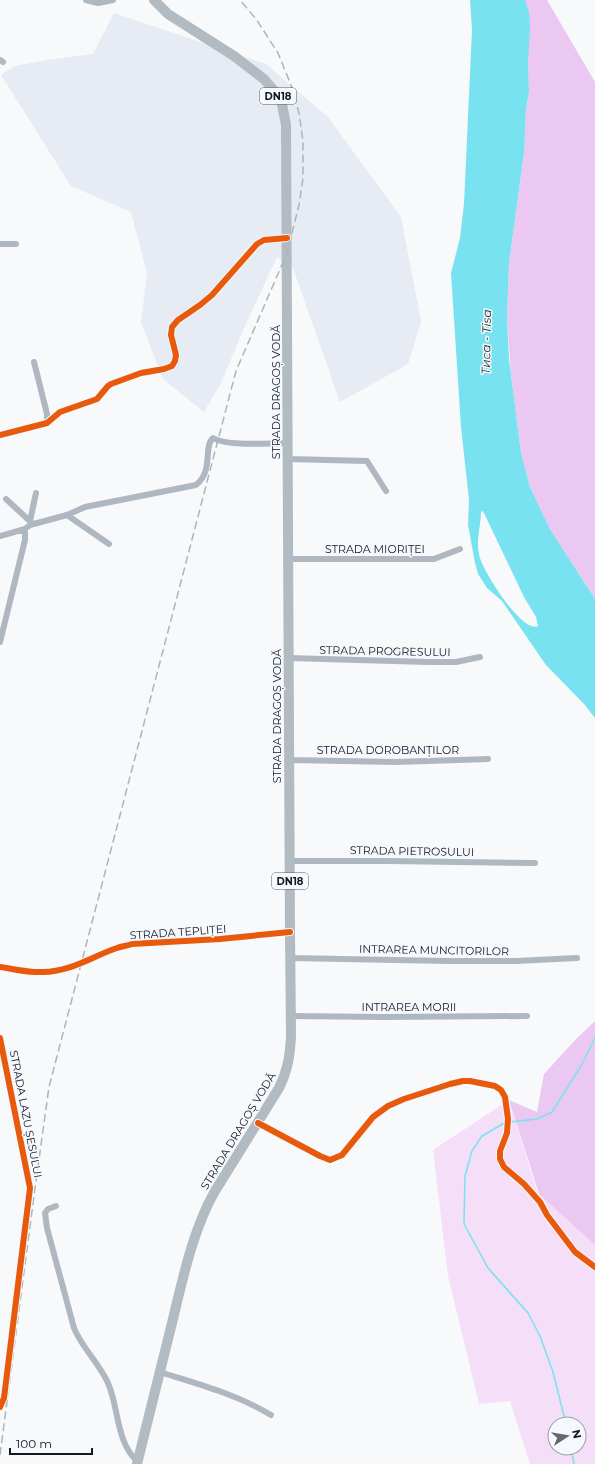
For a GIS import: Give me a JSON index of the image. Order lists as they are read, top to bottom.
{
  "streets": {
    "main road": ["DN18", "STRADA DRAGOȘ VODĂ"],
    "street": [
      "STRADA MIORIȚEI",
      "STRADA PROGRESULUI",
      "STRADA DOROBANȚILOR",
      "STRADA PIETROSULUI",
      "STRADA TEPLIȚEI",
      "INTRAREA MUNCITORILOR",
      "INTRAREA MORII",
      "STRADA LAZU ȘESULUI"
    ]
  },
  "crossings": [
    ["STRADA DRAGOȘ VODĂ", "STRADA MIORIȚEI"],
    ["STRADA DRAGOȘ VODĂ", "STRADA PROGRESULUI"],
    ["STRADA DRAGOȘ VODĂ", "STRADA DOROBANȚILOR"],
    ["STRADA DRAGOȘ VODĂ", "STRADA PIETROSULUI"],
    ["STRADA DRAGOȘ VODĂ", "STRADA TEPLIȚEI"],
    ["STRADA DRAGOȘ VODĂ", "INTRAREA MUNCITORILOR"],
    ["STRADA DRAGOȘ VODĂ", "INTRAREA MORII"]
  ],
  "water": ["Тиса - Tisa"],
  "scale_bar": "100 m",
  "north": "right"
}
